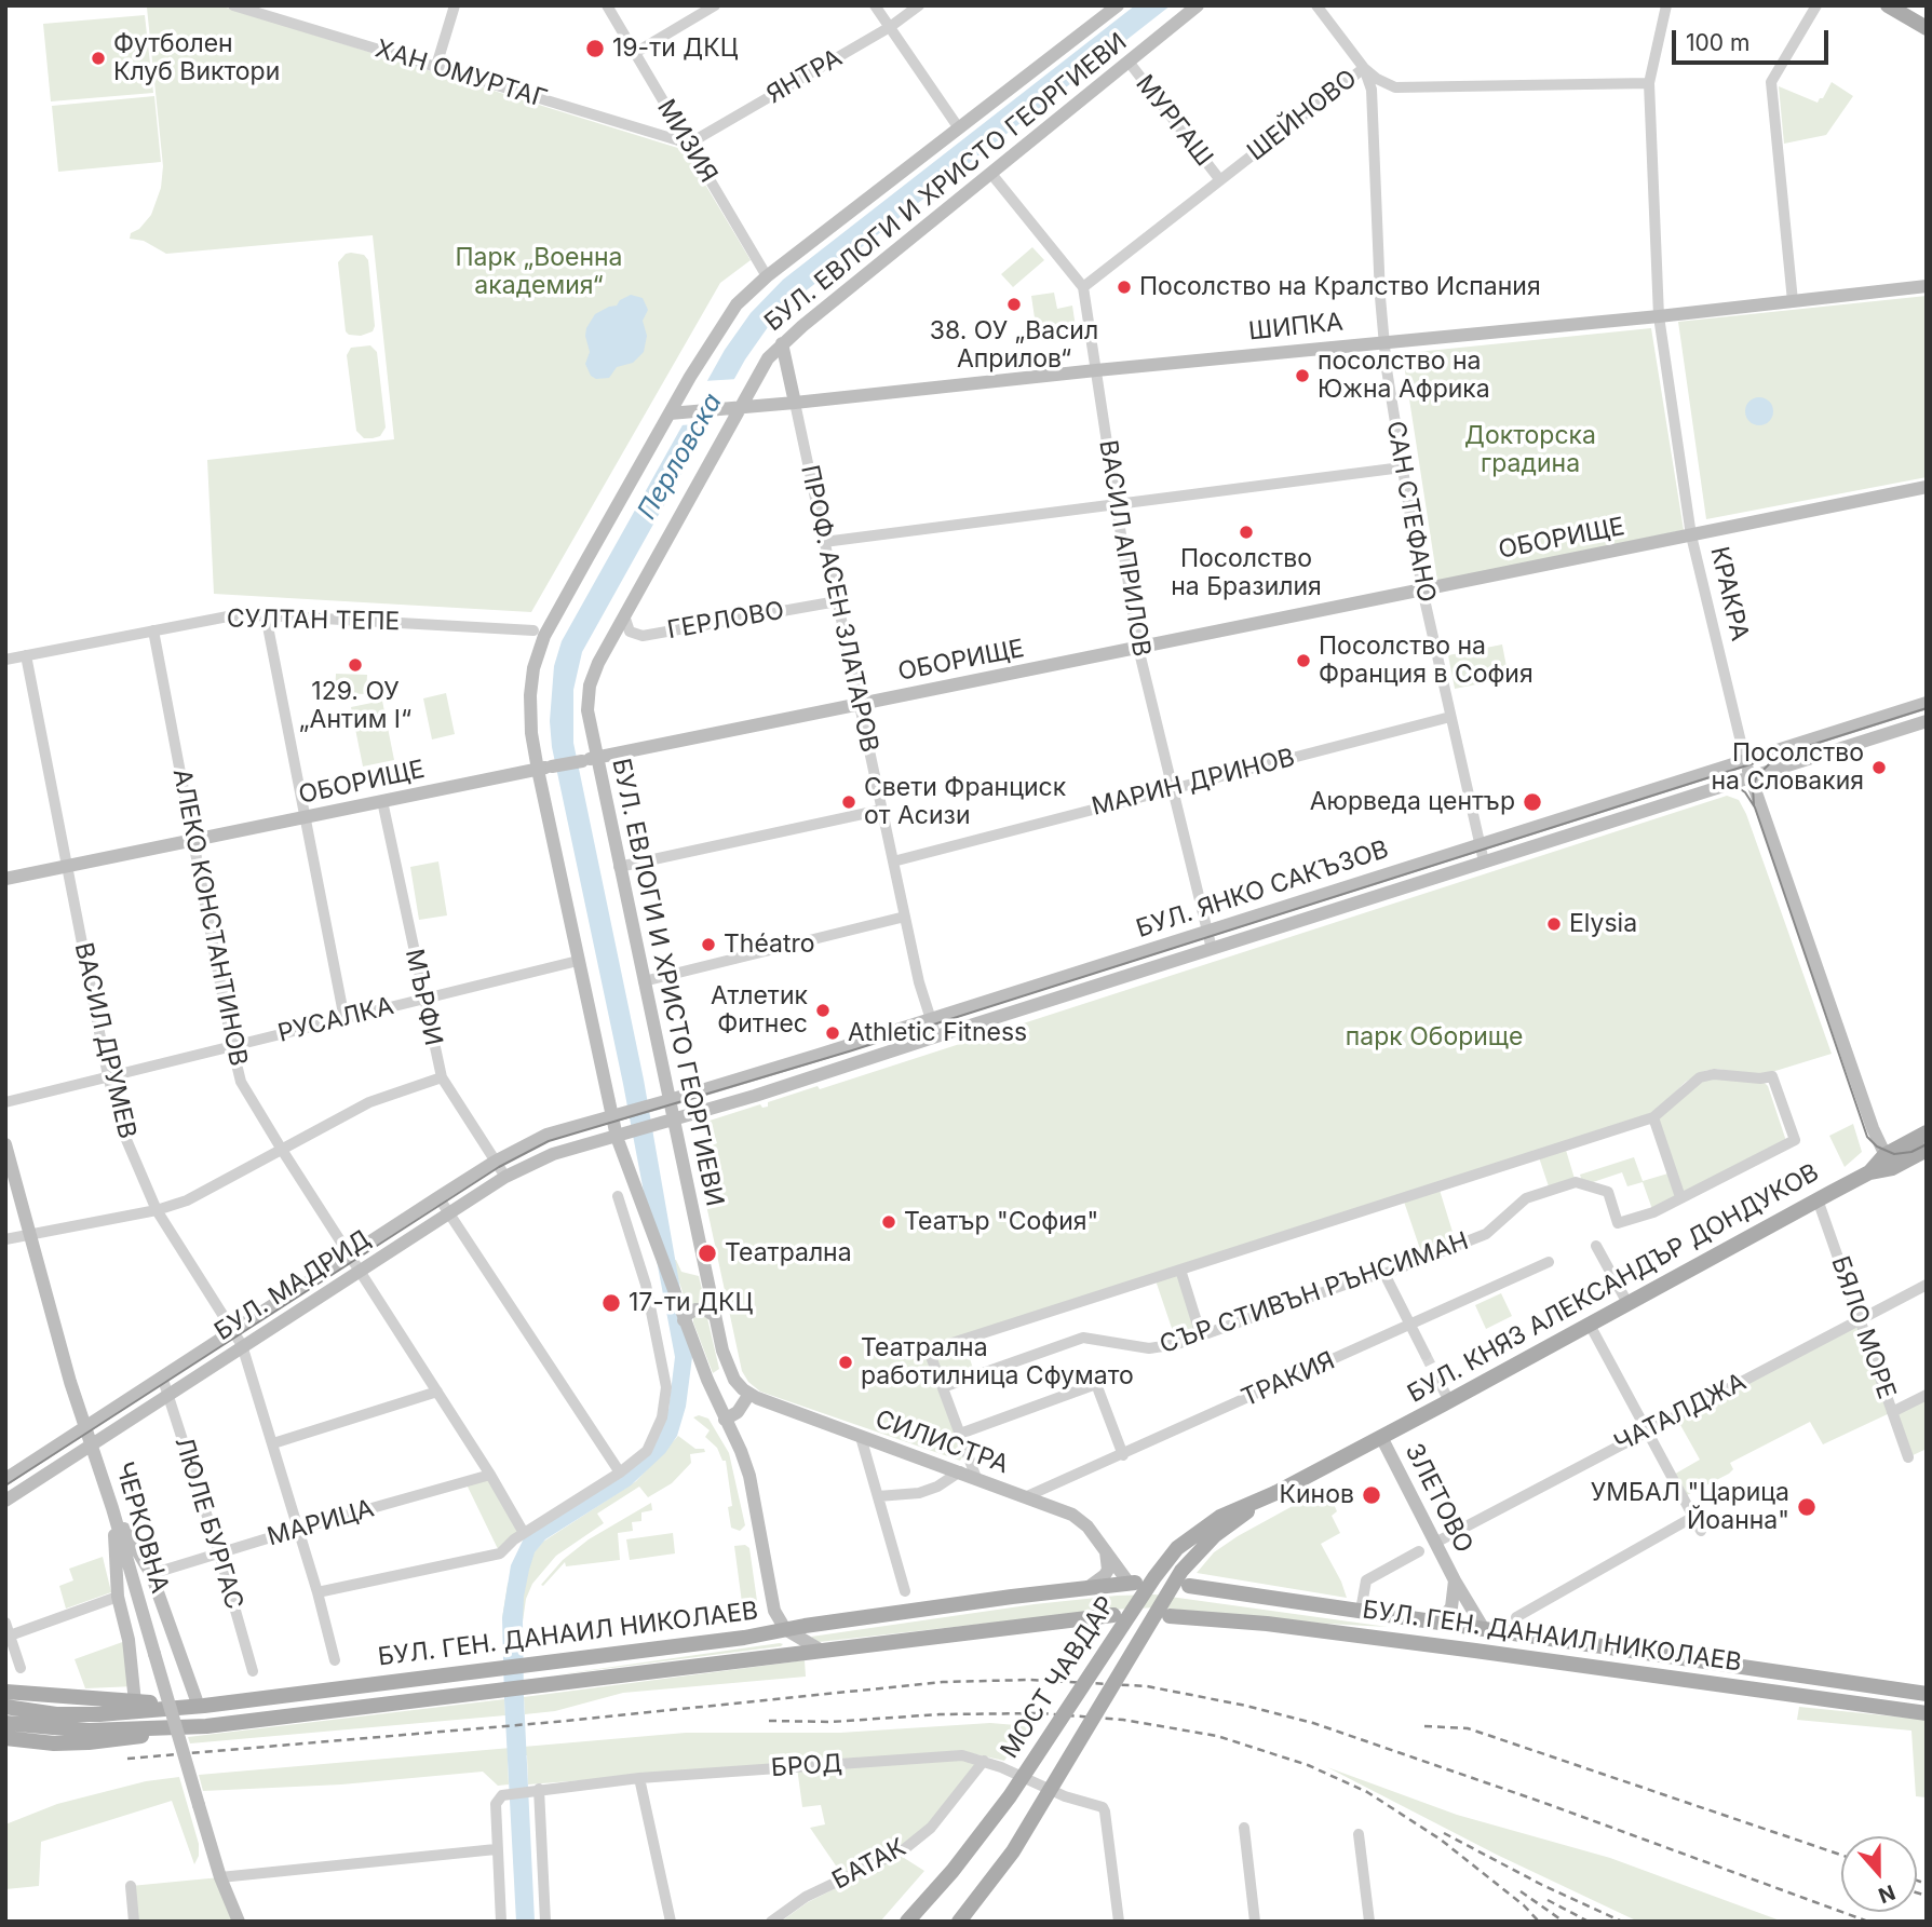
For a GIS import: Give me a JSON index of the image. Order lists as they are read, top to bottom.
{
  "streets": {
    "main road": [
      "БУЛ. ЕВЛОГИ И ХРИСТО ГЕОРГИЕВИ",
      "ШИПКА",
      "ОБОРИЩЕ",
      "КРАКРА",
      "БУЛ. ЯНКО САКЪЗОВ",
      "БУЛ. КНЯЗ АЛЕКСАНДЪР ДОНДУКОВ",
      "БУЛ. МАДРИД",
      "СИЛИСТРА",
      "ЗЛЕТОВО",
      "ЧЕРКОВНА",
      "БУЛ. ГЕН. ДАНАИЛ НИКОЛАЕВ",
      "МОСТ ЧАВДАР"
    ],
    "street": [
      "ХАН ОМУРТАГ",
      "ЯНТРА",
      "ШЕЙНОВО",
      "МУРГАШ",
      "МИЗИЯ",
      "САН СТЕФАНО",
      "ВАСИЛ АПРИЛОВ",
      "ПРОФ. АСЕН ЗЛАТАРОВ",
      "СУЛТАН ТЕПЕ",
      "ГЕРЛОВО",
      "МАРИН ДРИНОВ",
      "АЛЕКО КОНСТАНТИНОВ",
      "МЪРФИ",
      "РУСАЛКА",
      "ВАСИЛ ДРУМЕВ",
      "СЪР СТИВЪН РЪНСИМАН",
      "БЯЛО МОРЕ",
      "ТРАКИЯ",
      "ЧАТАЛДЖА",
      "ЛЮЛЕ БУРГАС",
      "МАРИЦА",
      "БРОД",
      "БАТАК"
    ]
  },
  "crossings": [
    ["ХАН ОМУРТАГ", "ЯНТРА"],
    ["ХАН ОМУРТАГ", "МИЗИЯ"],
    ["ЯНТРА", "МИЗИЯ"],
    ["ШЕЙНОВО", "МУРГАШ"],
    ["ШЕЙНОВО", "САН СТЕФАНО"],
    ["ШЕЙНОВО", "ВАСИЛ АПРИЛОВ"],
    ["ШЕЙНОВО", "КРАКРА"],
    ["МУРГАШ", "БУЛ. ЕВЛОГИ И ХРИСТО ГЕОРГИЕВИ"],
    ["МИЗИЯ", "БУЛ. ЕВЛОГИ И ХРИСТО ГЕОРГИЕВИ"],
    ["БУЛ. ЕВЛОГИ И ХРИСТО ГЕОРГИЕВИ", "ШИПКА"],
    ["БУЛ. ЕВЛОГИ И ХРИСТО ГЕОРГИЕВИ", "ОБОРИЩЕ"],
    ["БУЛ. ЕВЛОГИ И ХРИСТО ГЕОРГИЕВИ", "ГЕРЛОВО"],
    ["БУЛ. ЕВЛОГИ И ХРИСТО ГЕОРГИЕВИ", "БУЛ. ЯНКО САКЪЗОВ"],
    ["БУЛ. ЕВЛОГИ И ХРИСТО ГЕОРГИЕВИ", "РУСАЛКА"],
    ["БУЛ. ЕВЛОГИ И ХРИСТО ГЕОРГИЕВИ", "БУЛ. МАДРИД"],
    ["БУЛ. ЕВЛОГИ И ХРИСТО ГЕОРГИЕВИ", "СИЛИСТРА"],
    ["БУЛ. ЕВЛОГИ И ХРИСТО ГЕОРГИЕВИ", "БУЛ. ГЕН. ДАНАИЛ НИКОЛАЕВ"],
    ["ШИПКА", "САН СТЕФАНО"],
    ["ШИПКА", "ВАСИЛ АПРИЛОВ"],
    ["ШИПКА", "КРАКРА"],
    ["ШИПКА", "ПРОФ. АСЕН ЗЛАТАРОВ"],
    ["САН СТЕФАНО", "ОБОРИЩЕ"],
    ["САН СТЕФАНО", "МАРИН ДРИНОВ"],
    ["САН СТЕФАНО", "БУЛ. ЯНКО САКЪЗОВ"],
    ["ОБОРИЩЕ", "ВАСИЛ АПРИЛОВ"],
    ["ОБОРИЩЕ", "КРАКРА"],
    ["ОБОРИЩЕ", "ПРОФ. АСЕН ЗЛАТАРОВ"],
    ["ОБОРИЩЕ", "АЛЕКО КОНСТАНТИНОВ"],
    ["ОБОРИЩЕ", "МЪРФИ"],
    ["ОБОРИЩЕ", "ВАСИЛ ДРУМЕВ"],
    ["ВАСИЛ АПРИЛОВ", "МАРИН ДРИНОВ"],
    ["ВАСИЛ АПРИЛОВ", "БУЛ. ЯНКО САКЪЗОВ"],
    ["КРАКРА", "БУЛ. ЯНКО САКЪЗОВ"],
    ["КРАКРА", "БУЛ. КНЯЗ АЛЕКСАНДЪР ДОНДУКОВ"],
    ["ПРОФ. АСЕН ЗЛАТАРОВ", "ГЕРЛОВО"],
    ["ПРОФ. АСЕН ЗЛАТАРОВ", "МАРИН ДРИНОВ"],
    ["ПРОФ. АСЕН ЗЛАТАРОВ", "БУЛ. ЯНКО САКЪЗОВ"],
    ["СУЛТАН ТЕПЕ", "АЛЕКО КОНСТАНТИНОВ"],
    ["СУЛТАН ТЕПЕ", "ВАСИЛ ДРУМЕВ"],
    ["БУЛ. ЯНКО САКЪЗОВ", "БУЛ. МАДРИД"],
    ["АЛЕКО КОНСТАНТИНОВ", "РУСАЛКА"],
    ["АЛЕКО КОНСТАНТИНОВ", "БУЛ. МАДРИД"],
    ["АЛЕКО КОНСТАНТИНОВ", "МАРИЦА"],
    ["МЪРФИ", "РУСАЛКА"],
    ["МЪРФИ", "БУЛ. МАДРИД"],
    ["РУСАЛКА", "ВАСИЛ ДРУМЕВ"],
    ["ВАСИЛ ДРУМЕВ", "БУЛ. МАДРИД"],
    ["ВАСИЛ ДРУМЕВ", "МАРИЦА"],
    ["БУЛ. КНЯЗ АЛЕКСАНДЪР ДОНДУКОВ", "БЯЛО МОРЕ"],
    ["БУЛ. КНЯЗ АЛЕКСАНДЪР ДОНДУКОВ", "ЗЛЕТОВО"],
    ["БУЛ. КНЯЗ АЛЕКСАНДЪР ДОНДУКОВ", "МОСТ ЧАВДАР"],
    ["БУЛ. МАДРИД", "ЛЮЛЕ БУРГАС"],
    ["БУЛ. МАДРИД", "ЧЕРКОВНА"],
    ["БЯЛО МОРЕ", "ЧАТАЛДЖА"],
    ["ТРАКИЯ", "СИЛИСТРА"],
    ["ЧАТАЛДЖА", "ЗЛЕТОВО"],
    ["СИЛИСТРА", "БУЛ. ГЕН. ДАНАИЛ НИКОЛАЕВ"],
    ["ЗЛЕТОВО", "БУЛ. ГЕН. ДАНАИЛ НИКОЛАЕВ"],
    ["ЗЛЕТОВО", "МОСТ ЧАВДАР"],
    ["ЛЮЛЕ БУРГАС", "МАРИЦА"],
    ["БРОД", "БАТАК"]
  ],
  "water": ["Перловска"],
  "parks": ["Парк „Военна академия“", "Докторска градина", "парк Оборище"],
  "places": [
    "19-ти ДКЦ",
    "Футболен Клуб Виктори",
    "Посолство на Кралство Испания",
    "38. ОУ „Васил Априлов“",
    "посолство на Южна Африка",
    "Посолство на Бразилия",
    "Посолство на Франция в София",
    "129. ОУ „Антим I“",
    "Посолство на Словакия",
    "Свети Франциск от Асизи",
    "Аюрведа център",
    "Elysia",
    "Théatro",
    "Атлетик Фитнес",
    "Athletic Fitness",
    "Театър \"София\"",
    "Театрална",
    "17-ти ДКЦ",
    "Театрална работилница Сфумато",
    "Кинов",
    "УМБАЛ \"Царица Йоанна\""
  ],
  "scale_bar": "100 m",
  "north": "bottom"
}
